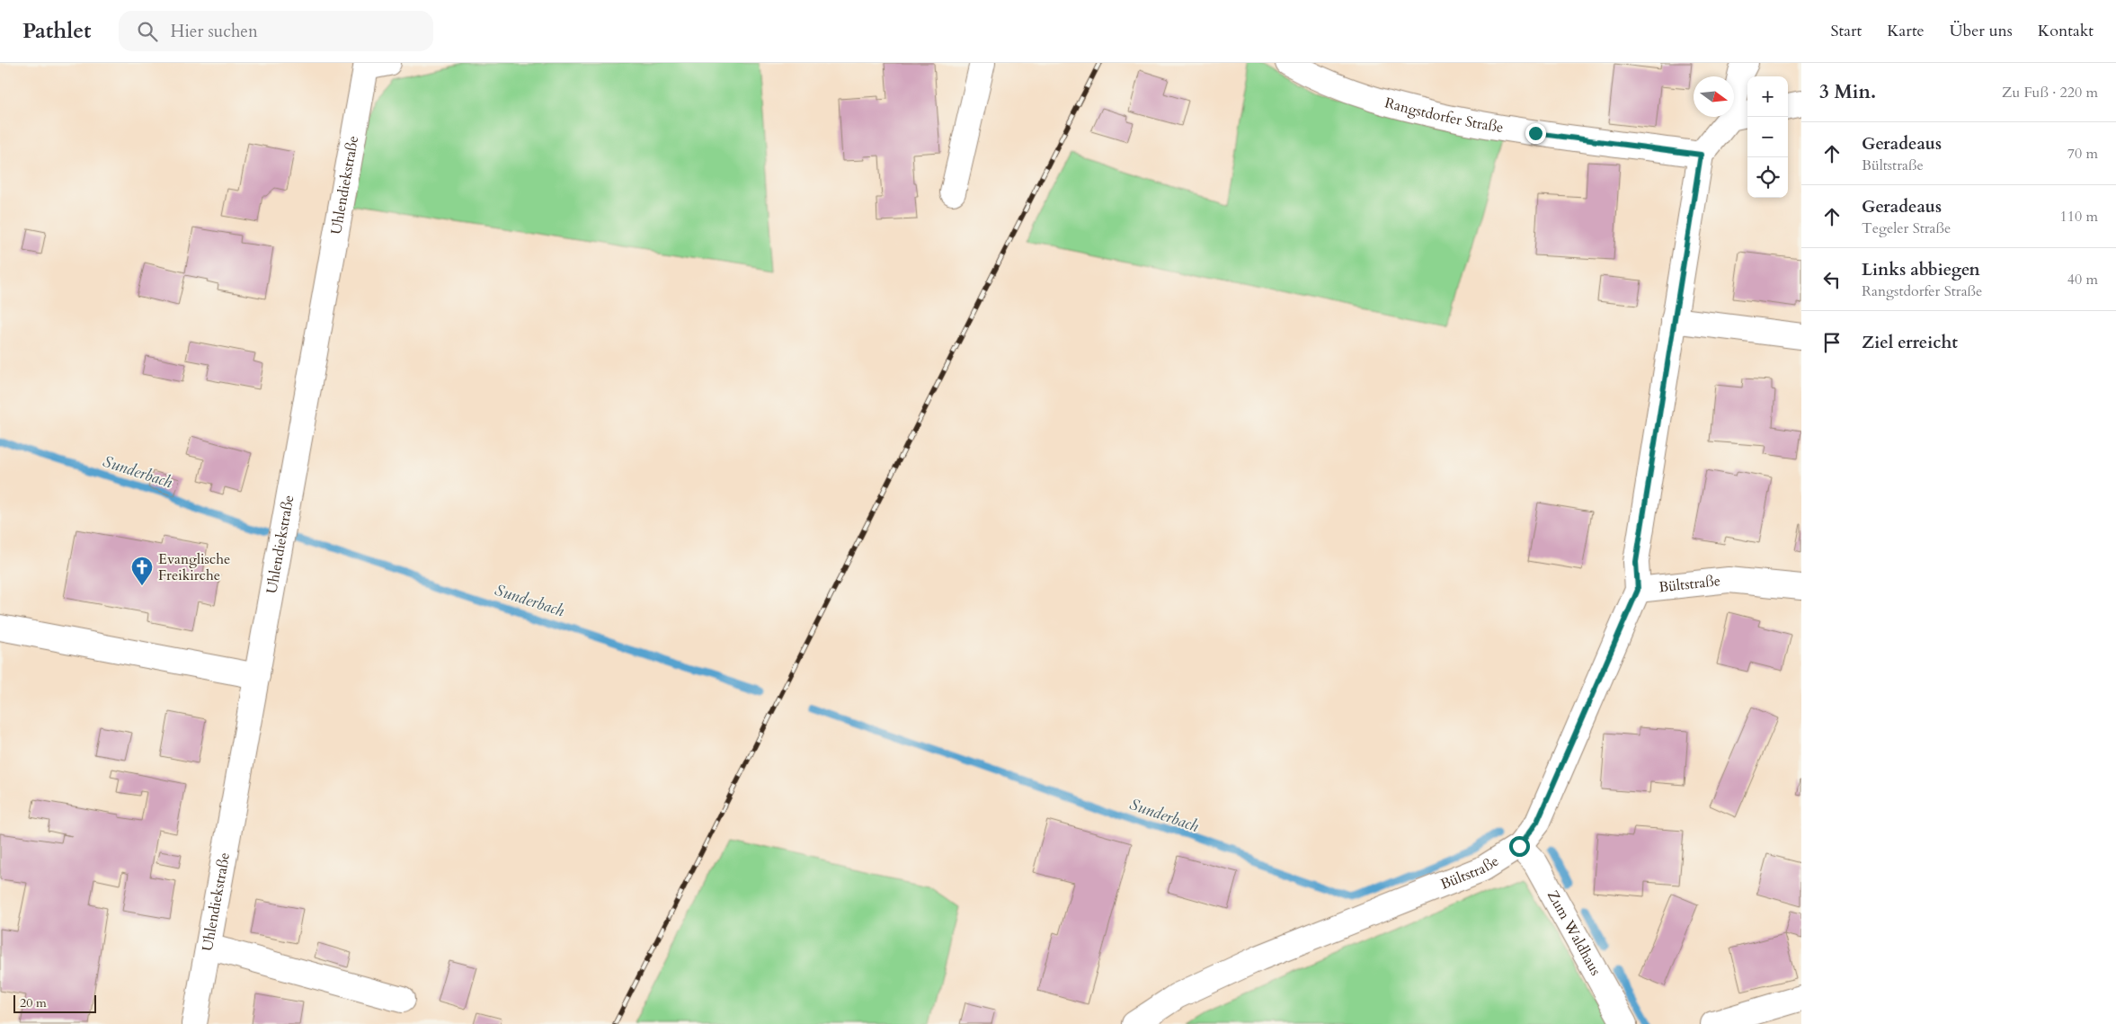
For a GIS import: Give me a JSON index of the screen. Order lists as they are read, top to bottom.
{
  "streets": {
    "street": [
      "Rangstdorfer Straße",
      "Uhlendiekstraße",
      "Bültstraße",
      "Zum Waldhaus"
    ]
  },
  "crossings": [
    ["Bültstraße", "Zum Waldhaus"]
  ],
  "water": ["Sunderbach"],
  "places": {
    "church": ["Evanglische Freikirche"]
  },
  "scale_bar": "20 m",
  "north": "right",
  "page": {
    "header": "Pathlet",
    "search": "Hier suchen",
    "nav": [
      "Start",
      "Karte",
      "Über uns",
      "Kontakt"
    ],
    "heading": ["3 Min.", "Zu Fuß · 220 m"],
    "map_buttons": ["+", "−"],
    "list": [
      ["Geradeaus", "Bültstraße", "70 m"],
      ["Geradeaus", "Tegeler Straße", "110 m"],
      ["Links abbiegen", "Rangstdorfer Straße", "40 m"],
      "Ziel erreicht"
    ],
    "scale": "20 m"
  }
}
